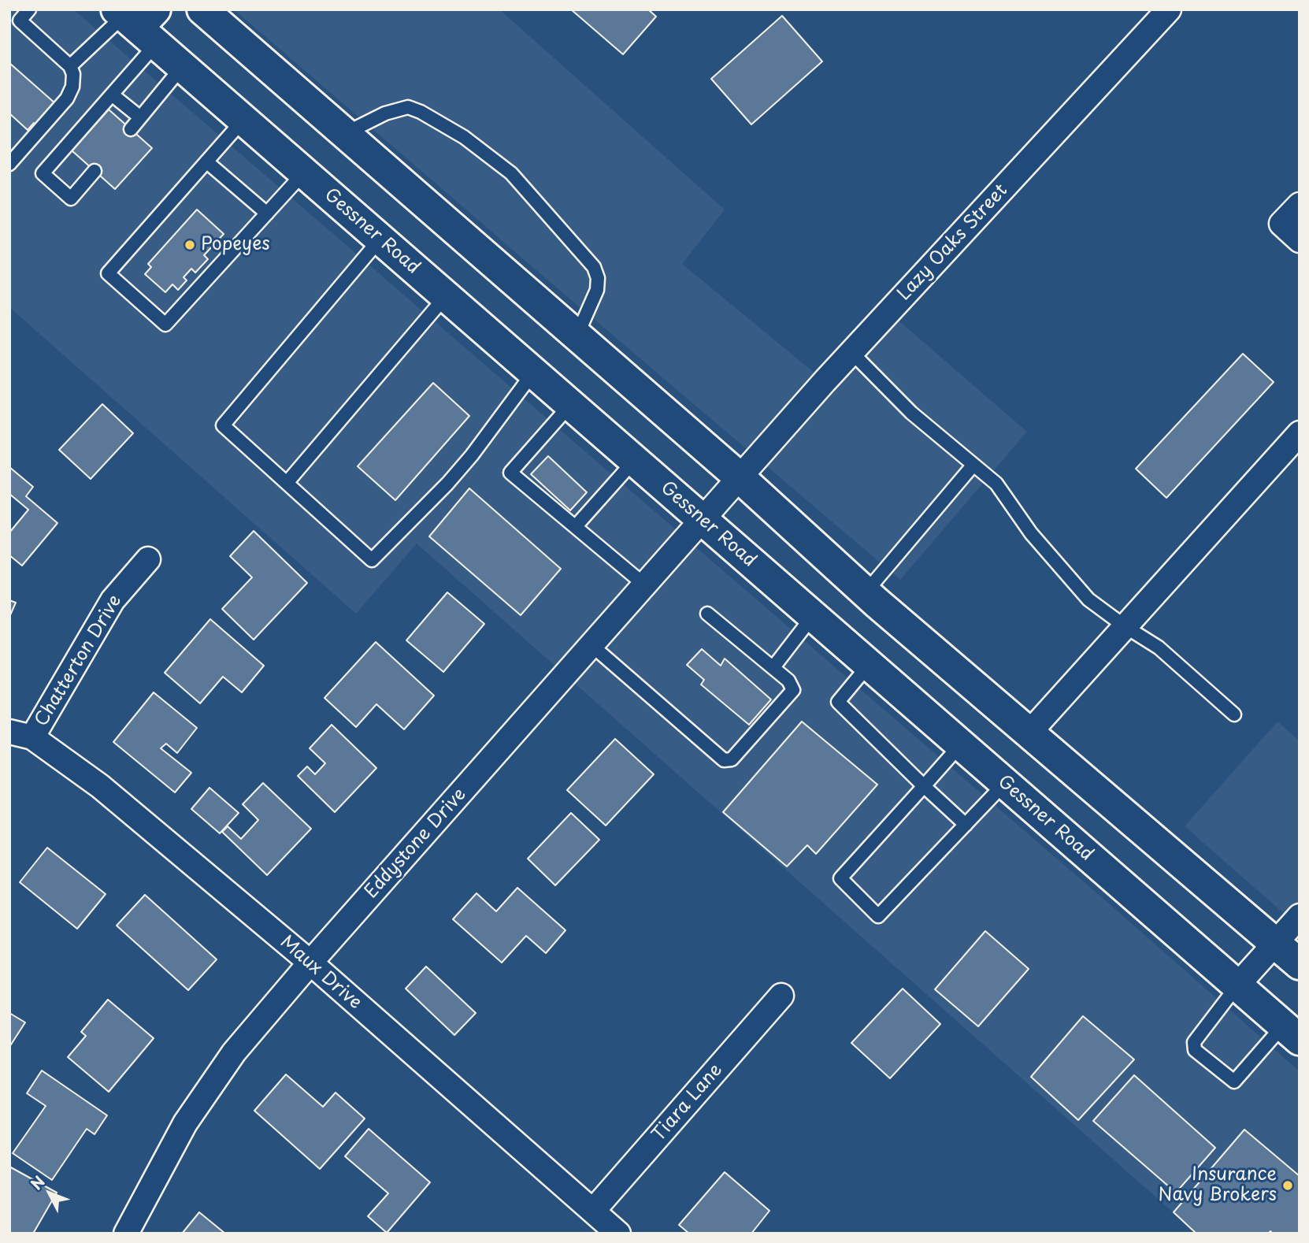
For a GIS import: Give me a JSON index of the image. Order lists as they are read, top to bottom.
{
  "streets": {
    "main road": ["Gessner Road"],
    "street": [
      "Lazy Oaks Street",
      "Chatterton Drive",
      "Eddystone Drive",
      "Maux Drive",
      "Tiara Lane"
    ]
  },
  "crossings": [
    ["Gessner Road", "Eddystone Drive"],
    ["Lazy Oaks Street", "Eddystone Drive"],
    ["Chatterton Drive", "Maux Drive"],
    ["Eddystone Drive", "Maux Drive"],
    ["Maux Drive", "Tiara Lane"]
  ],
  "places": ["Popeyes", "Insurance Navy Brokers"],
  "north": "top left"
}
